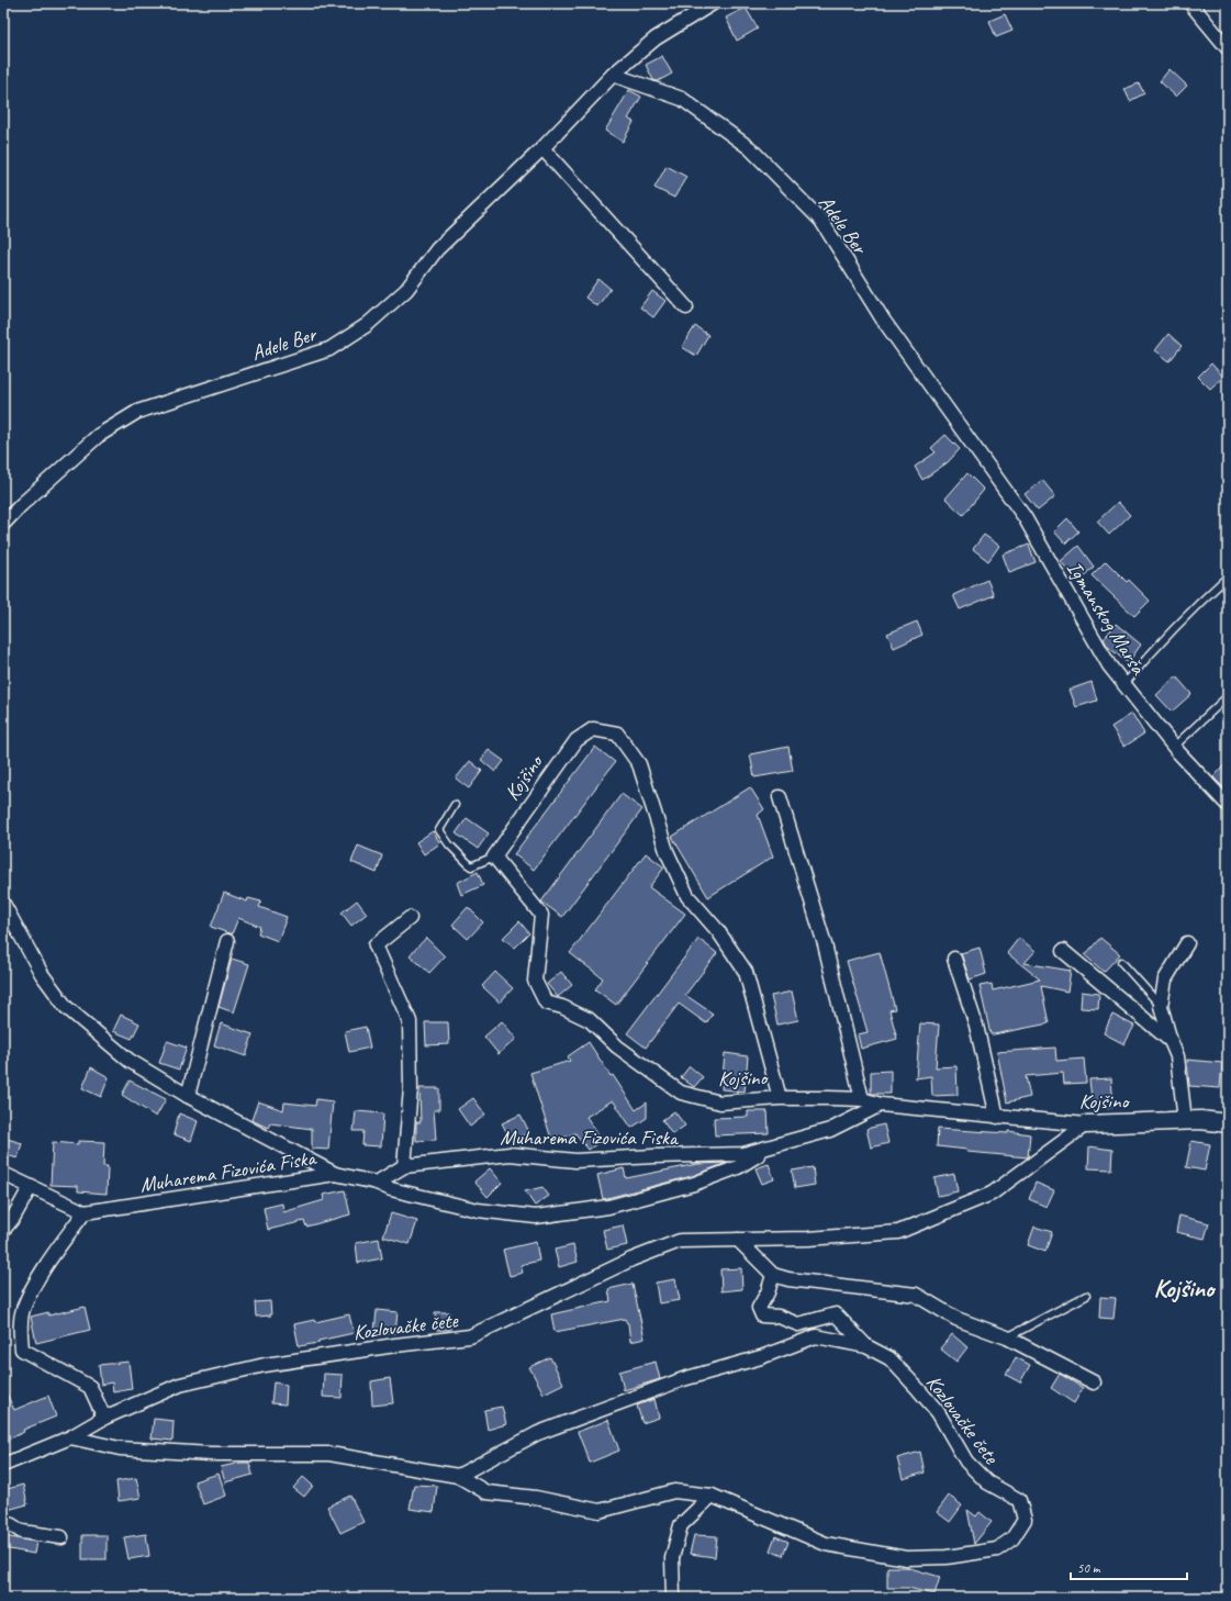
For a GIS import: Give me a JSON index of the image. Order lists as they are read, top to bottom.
{
  "streets": {
    "street": [
      "Adele Ber",
      "Igmanskog Marša",
      "Kojšino",
      "Muharema Fizovića Fiska",
      "Kozlovačke čete"
    ]
  },
  "crossings": [
    ["Adele Ber", "Igmanskog Marša"],
    ["Kojšino", "Muharema Fizovića Fiska"],
    ["Kojšino", "Kozlovačke čete"]
  ],
  "districts": ["Kojšino"],
  "scale_bar": "50 m"
}
